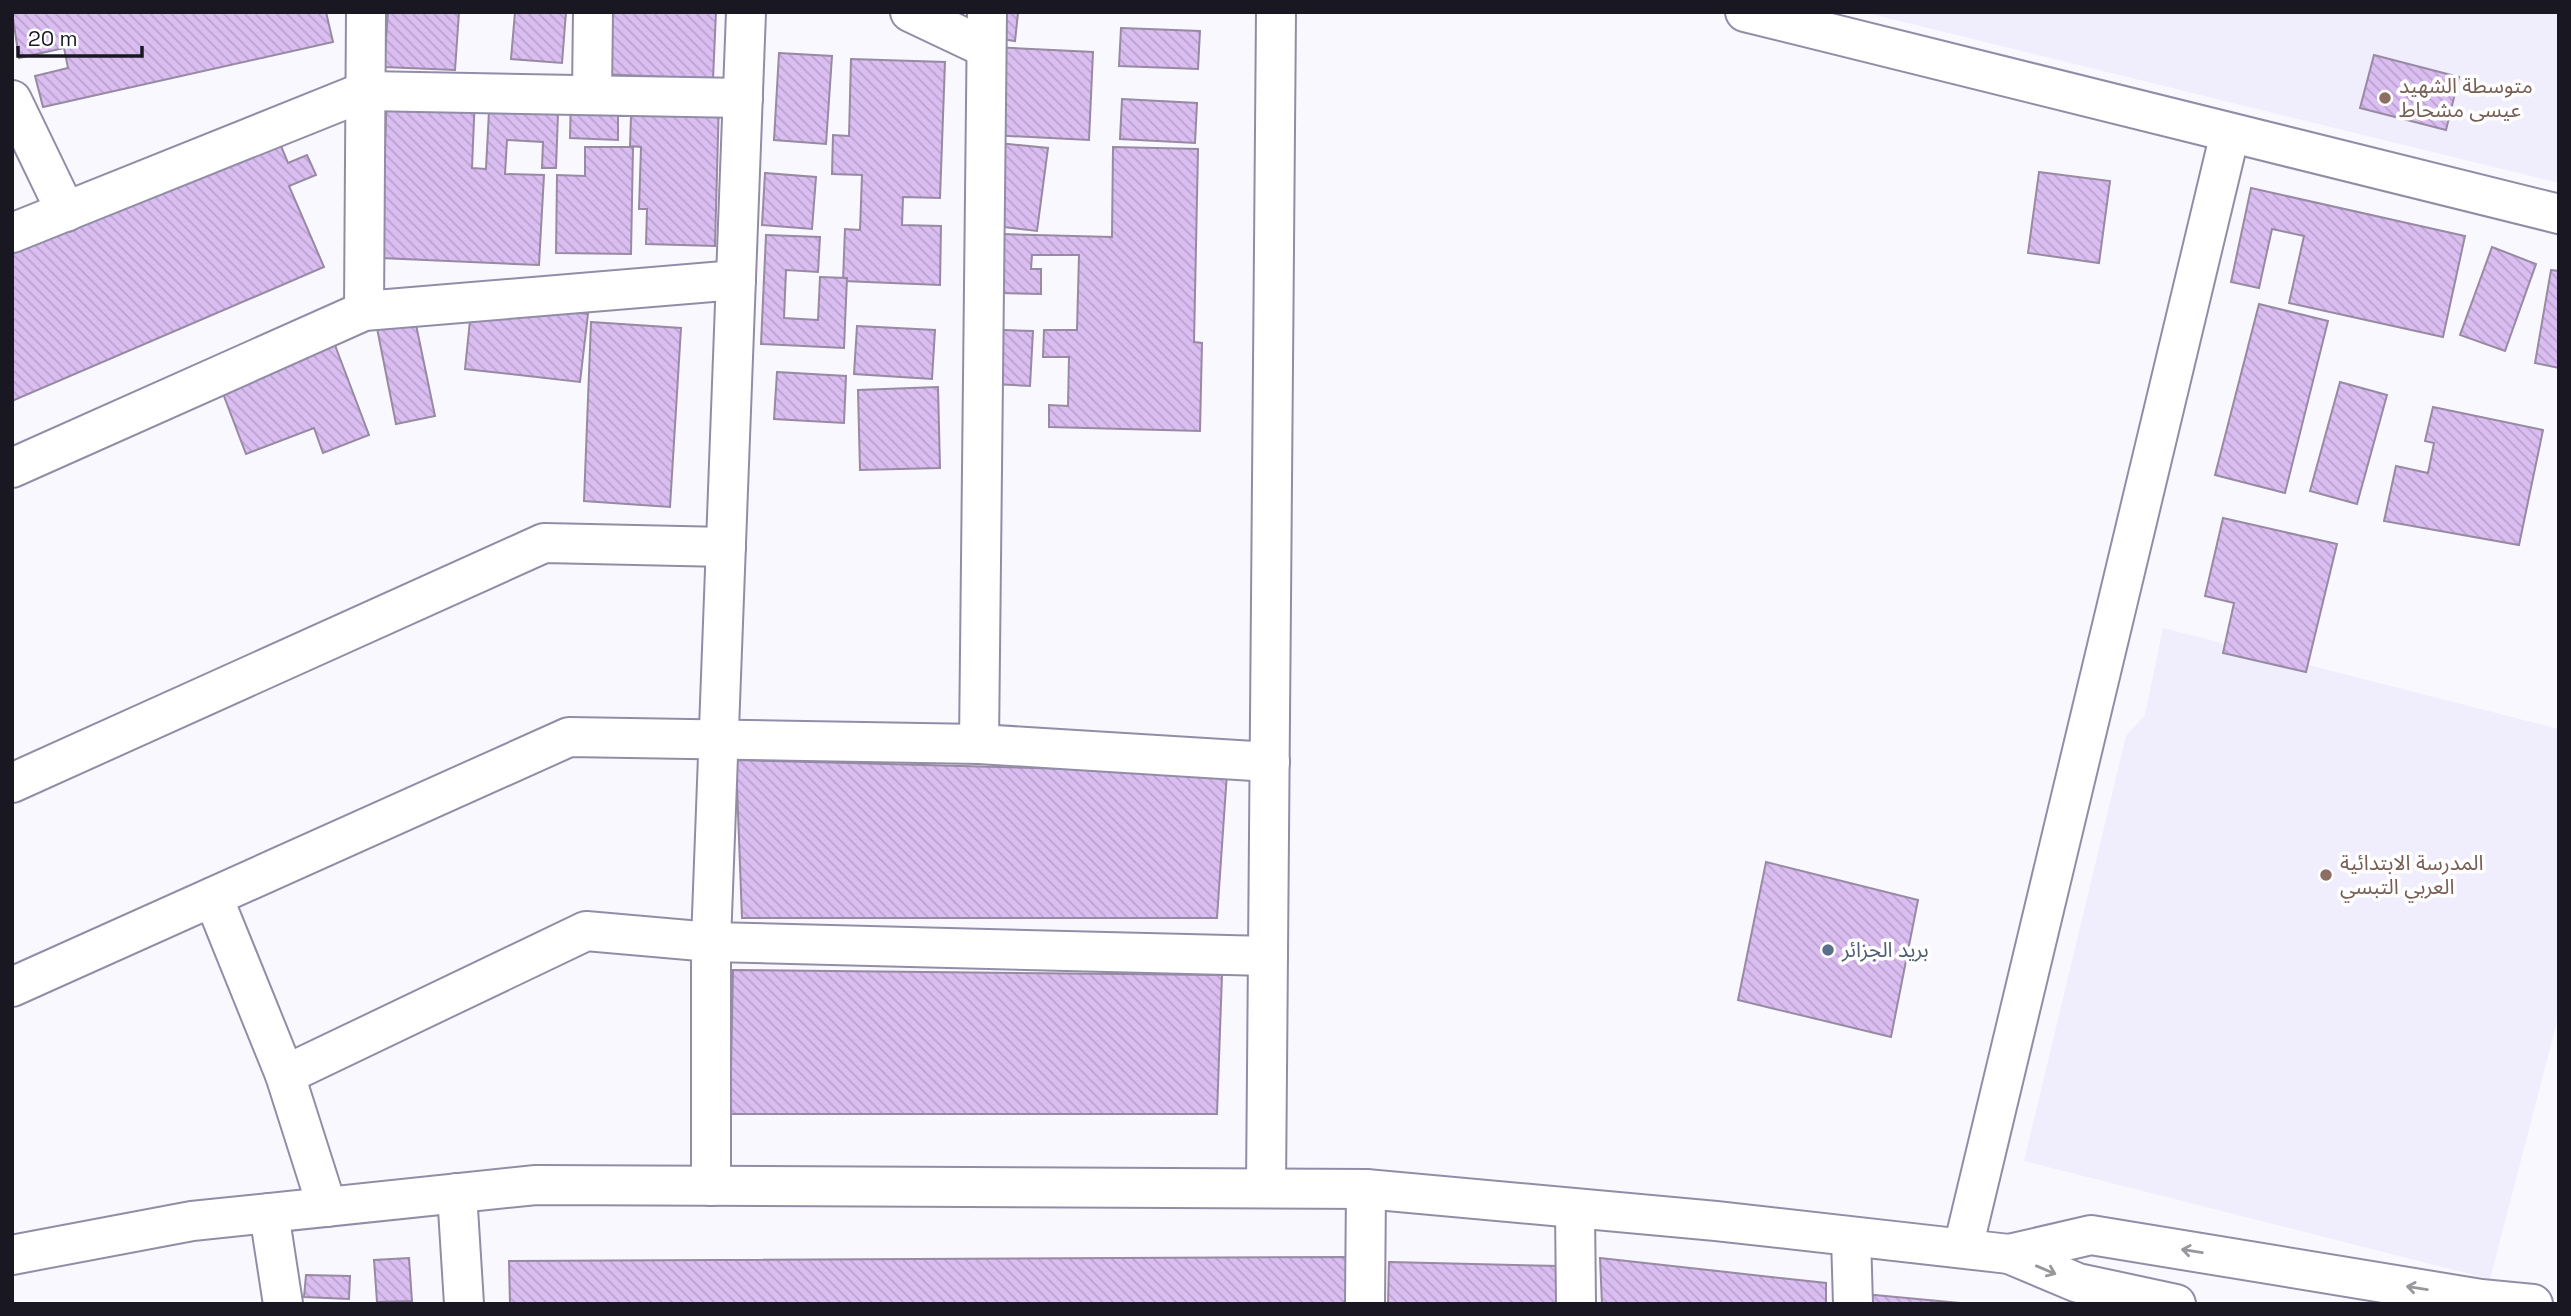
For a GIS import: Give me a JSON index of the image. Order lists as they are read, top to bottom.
{
  "places": ["متوسطة الشهيد عيسى مشحاط", "المدرسة الابتدائية العربي التبسي", "بريد الجزائر"],
  "scale_bar": "20 m"
}
